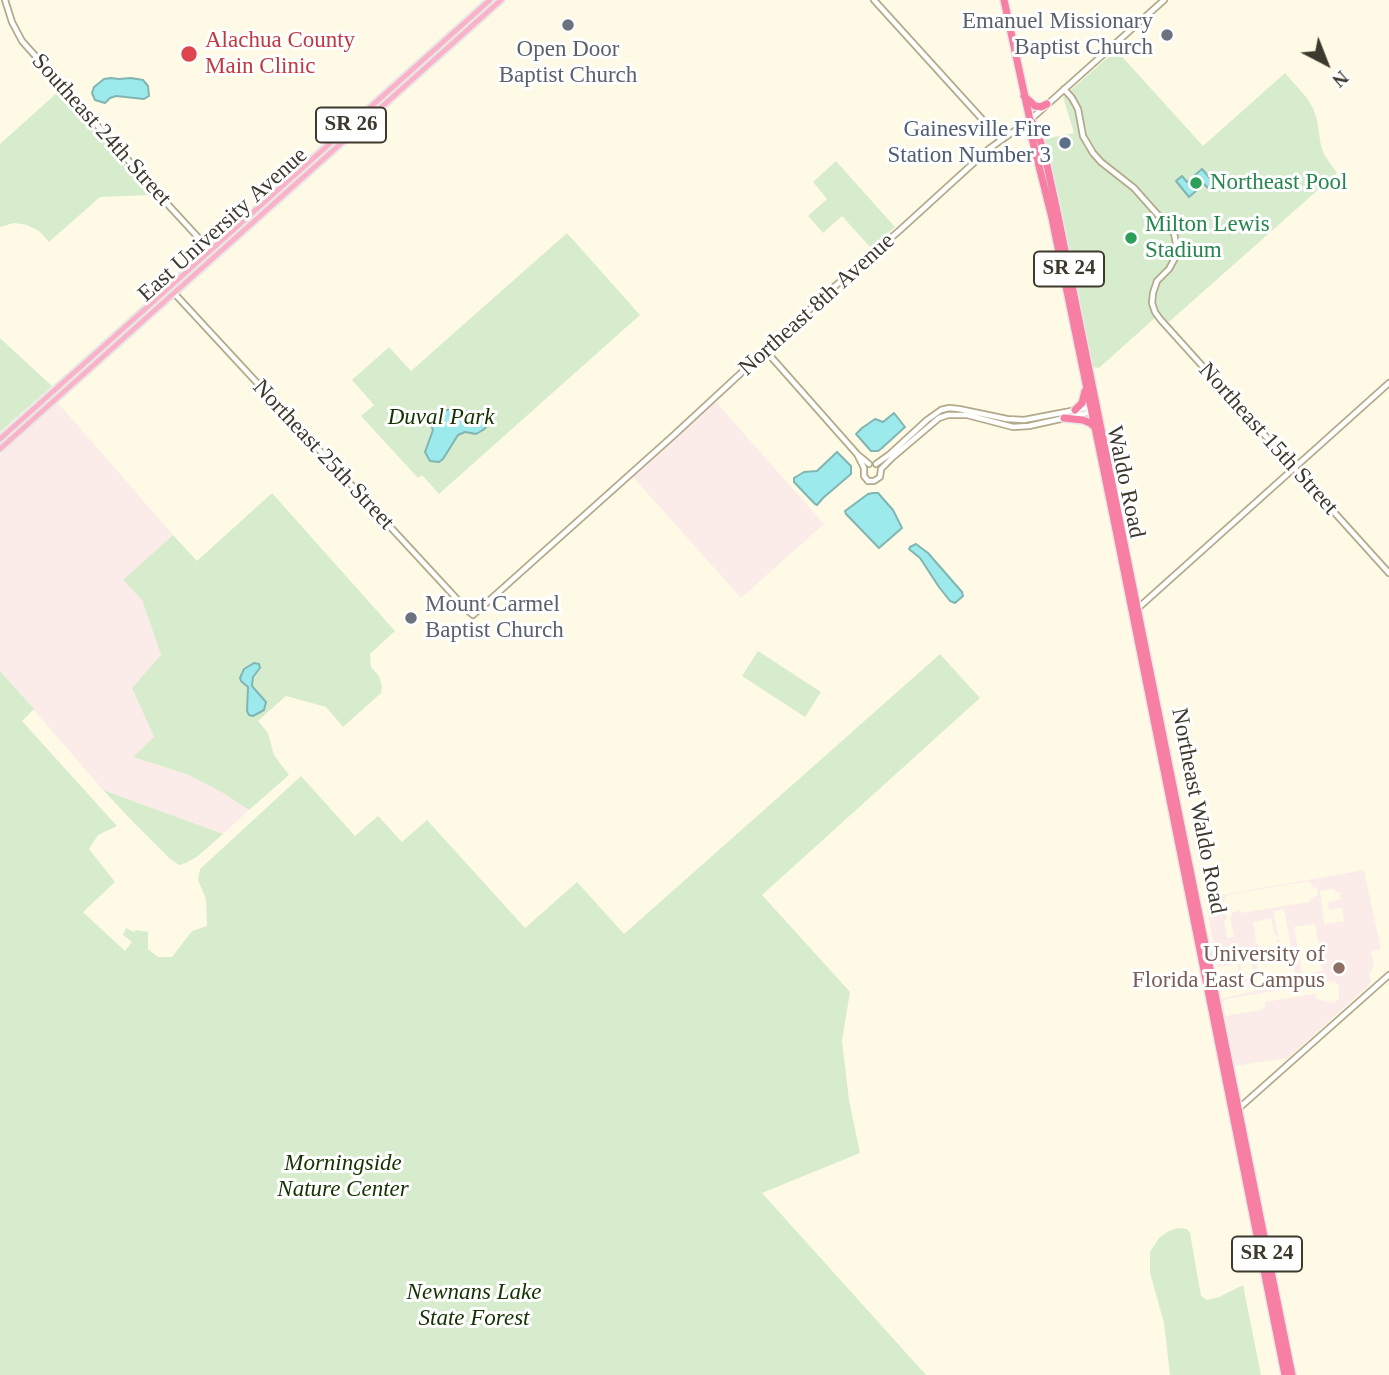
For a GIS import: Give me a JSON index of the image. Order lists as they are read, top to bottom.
{
  "streets": {
    "highway": ["SR 24", "Waldo Road", "Northeast Waldo Road"],
    "main road": ["SR 26", "East University Avenue"],
    "street": [
      "Southeast 24th Street",
      "Northeast 8th Avenue",
      "Northeast 15th Street",
      "Northeast 25th Street"
    ]
  },
  "crossings": [
    ["Southeast 24th Street", "East University Avenue"],
    ["East University Avenue", "Northeast 25th Street"],
    ["SR 24", "Northeast Waldo Road"],
    ["Northeast 8th Avenue", "Northeast 15th Street"],
    ["Northeast 8th Avenue", "Northeast 25th Street"],
    ["Northeast 8th Avenue", "Waldo Road"],
    ["Waldo Road", "Northeast Waldo Road"]
  ],
  "parks": ["Duval Park", "Morningside Nature Center", "Newnans Lake State Forest"],
  "places": [
    "Open Door Baptist Church",
    "Emanuel Missionary Baptist Church",
    "Alachua County Main Clinic",
    "Gainesville Fire Station Number 3",
    "Northeast Pool",
    "Milton Lewis Stadium",
    "Mount Carmel Baptist Church",
    "University of Florida East Campus"
  ],
  "north": "bottom right"
}
